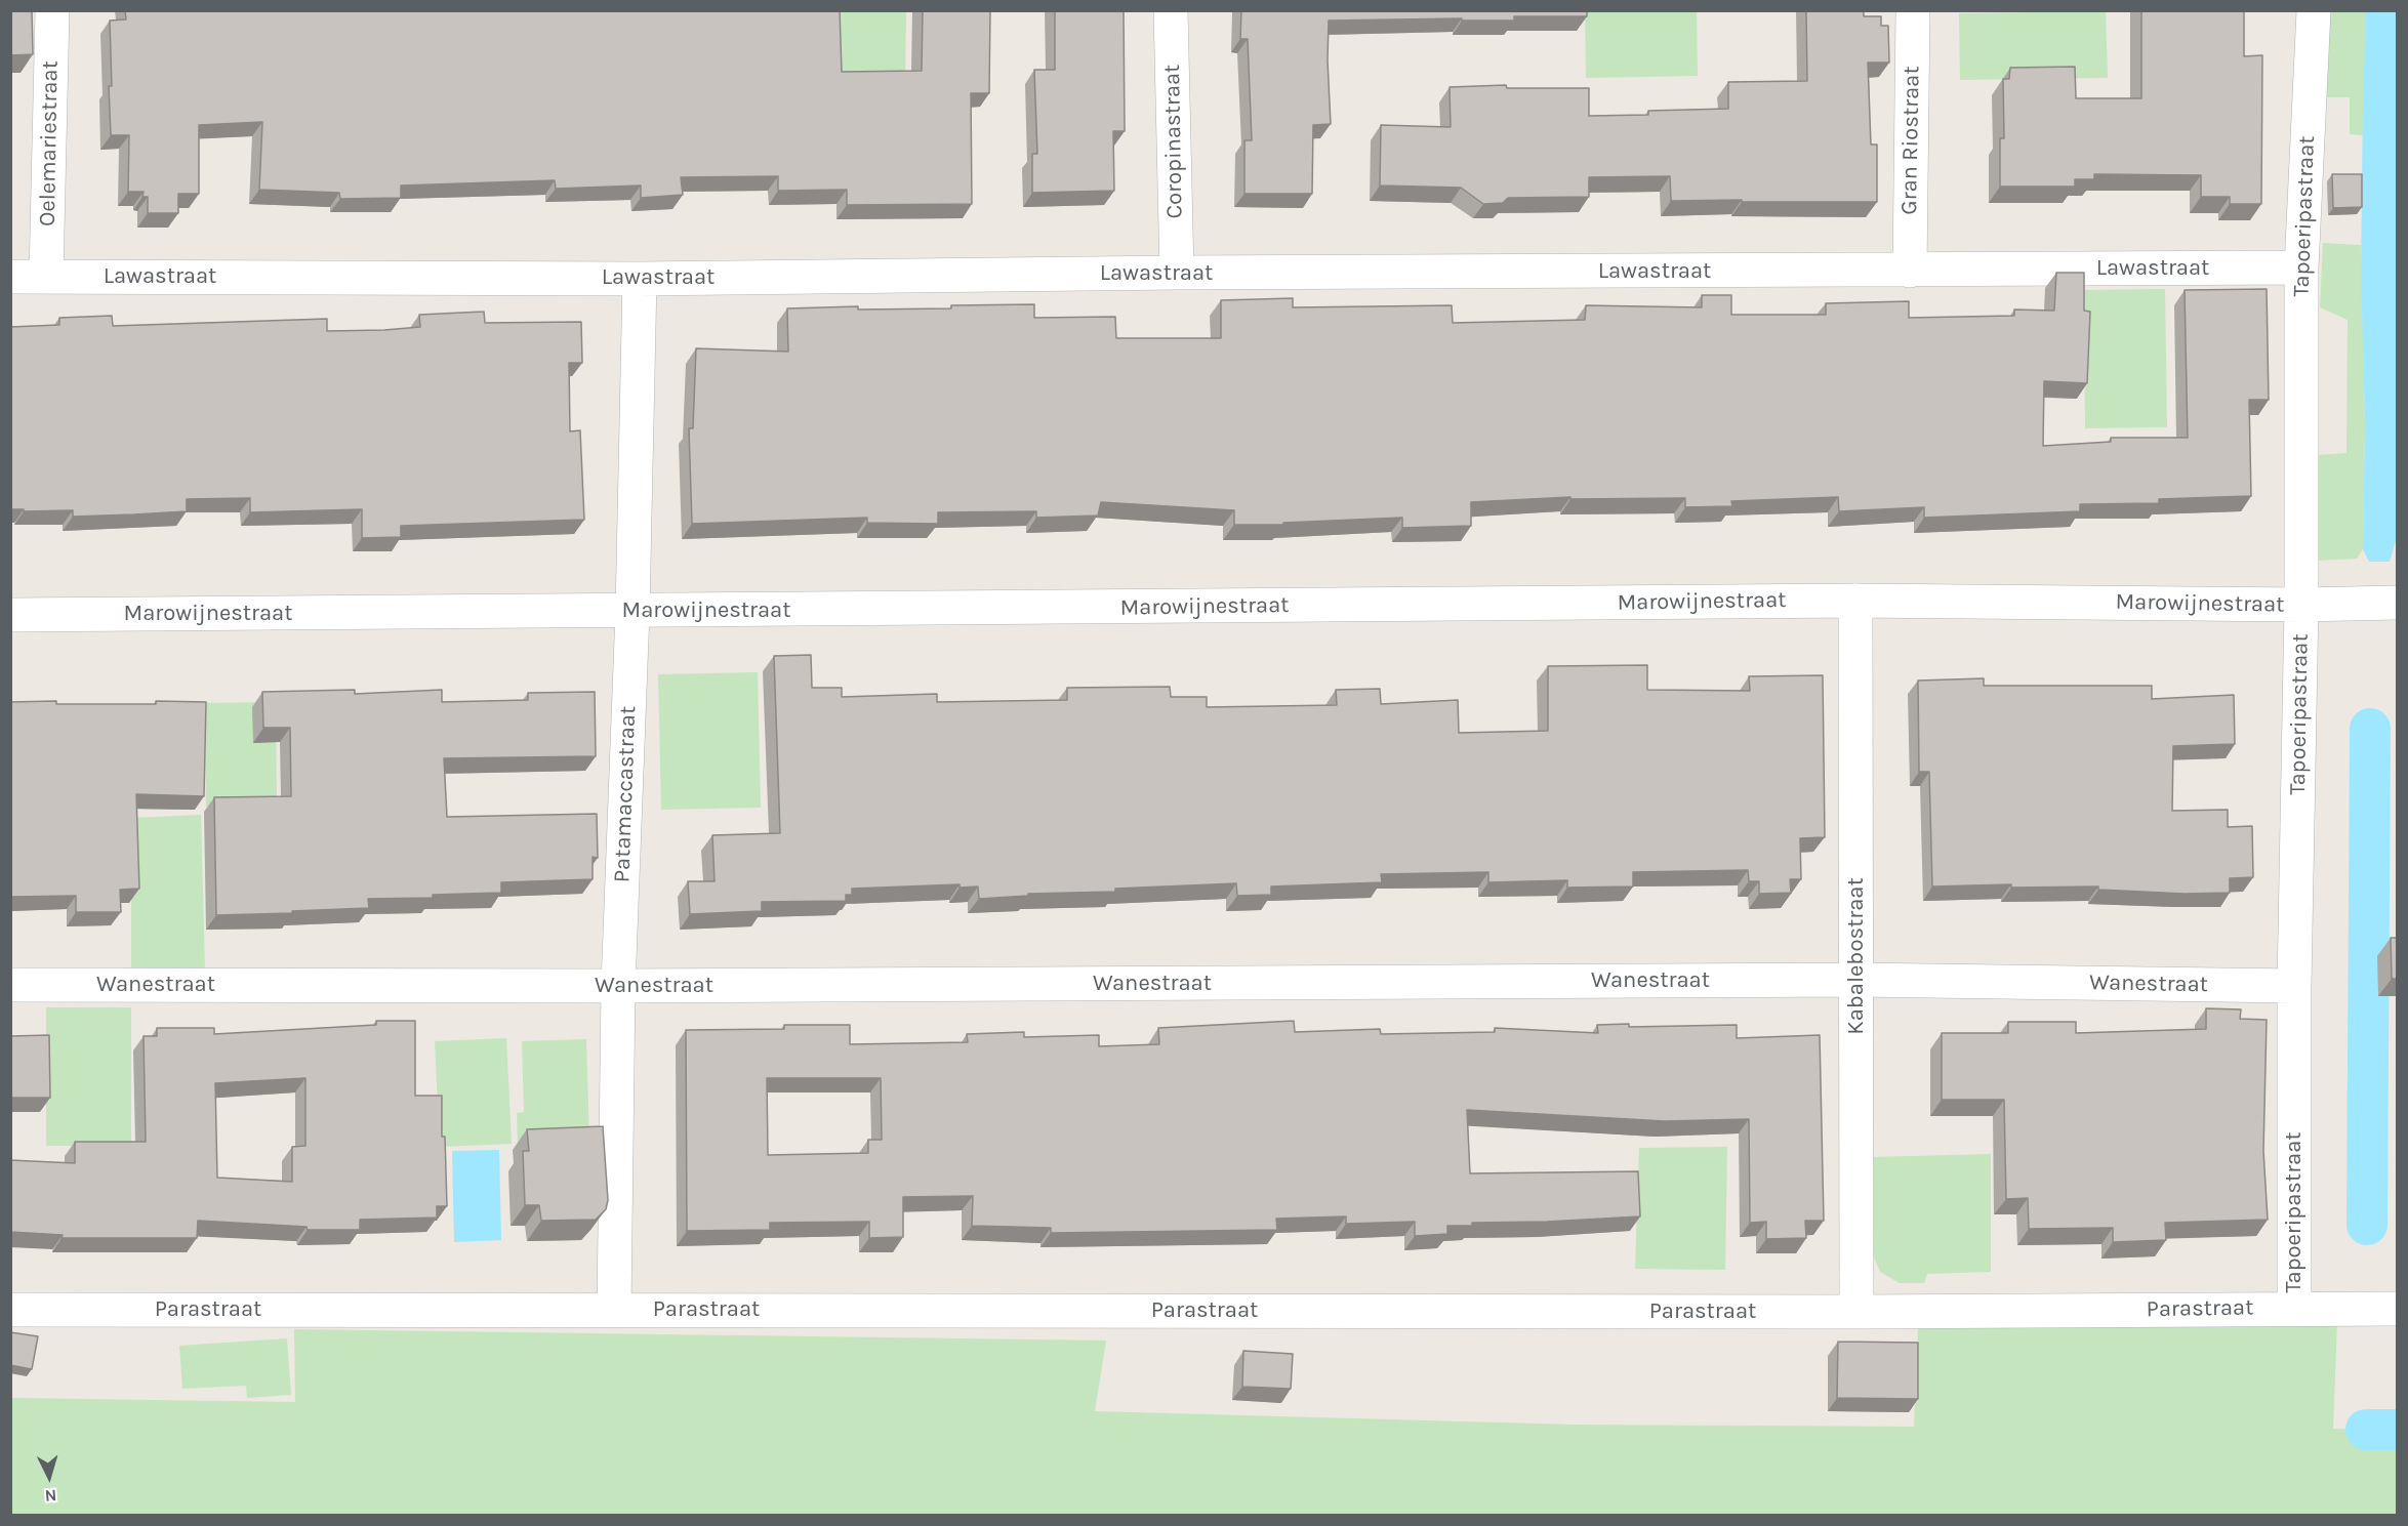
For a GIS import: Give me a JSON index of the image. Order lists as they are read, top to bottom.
{
  "streets": {
    "street": [
      "Gran Riostraat",
      "Coropinastraat",
      "Oelemariestraat",
      "Tapoeripastraat",
      "Lawastraat",
      "Marowijnestraat",
      "Patamaccastraat",
      "Kabalebostraat",
      "Wanestraat",
      "Parastraat"
    ]
  },
  "crossings": [
    ["Gran Riostraat", "Lawastraat"],
    ["Coropinastraat", "Lawastraat"],
    ["Oelemariestraat", "Lawastraat"],
    ["Tapoeripastraat", "Lawastraat"],
    ["Tapoeripastraat", "Marowijnestraat"],
    ["Tapoeripastraat", "Wanestraat"],
    ["Tapoeripastraat", "Parastraat"],
    ["Lawastraat", "Patamaccastraat"],
    ["Marowijnestraat", "Patamaccastraat"],
    ["Marowijnestraat", "Kabalebostraat"],
    ["Patamaccastraat", "Wanestraat"],
    ["Patamaccastraat", "Parastraat"],
    ["Kabalebostraat", "Wanestraat"],
    ["Kabalebostraat", "Parastraat"]
  ],
  "north": "bottom"
}
